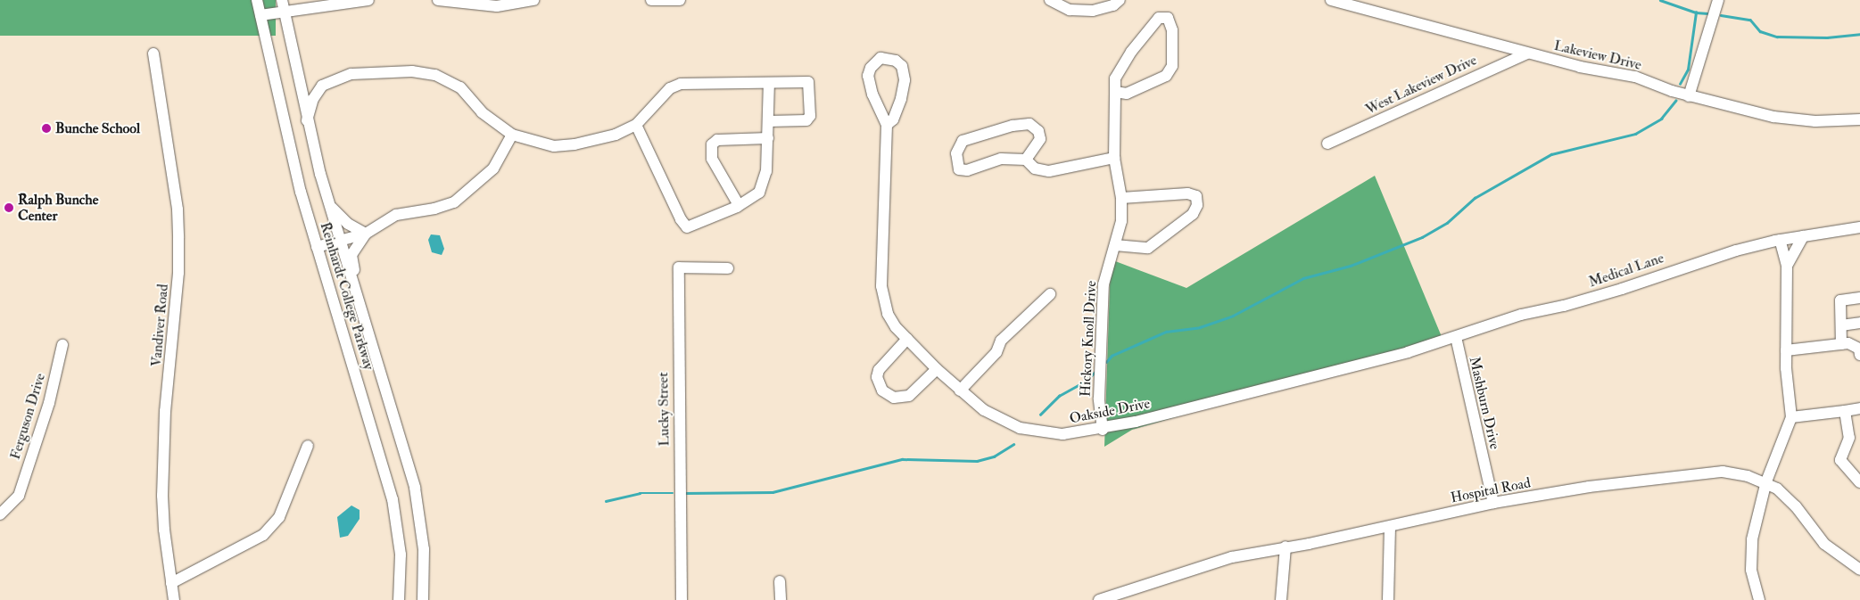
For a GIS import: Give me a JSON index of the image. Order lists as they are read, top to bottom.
{
  "streets": {
    "street": [
      "Lakeview Drive",
      "West Lakeview Drive",
      "Medical Lane",
      "Reinhardt College Parkway",
      "Vandiver Road",
      "Hickory Knoll Drive",
      "Mashburn Drive",
      "Lucky Street",
      "Oakside Drive",
      "Ferguson Drive",
      "Hospital Road"
    ]
  },
  "crossings": [
    ["Lakeview Drive", "West Lakeview Drive"],
    ["Medical Lane", "Mashburn Drive"],
    ["Medical Lane", "Oakside Drive"],
    ["Hickory Knoll Drive", "Oakside Drive"],
    ["Mashburn Drive", "Oakside Drive"],
    ["Mashburn Drive", "Hospital Road"]
  ],
  "places": ["Bunche School", "Ralph Bunche Center"]
}
